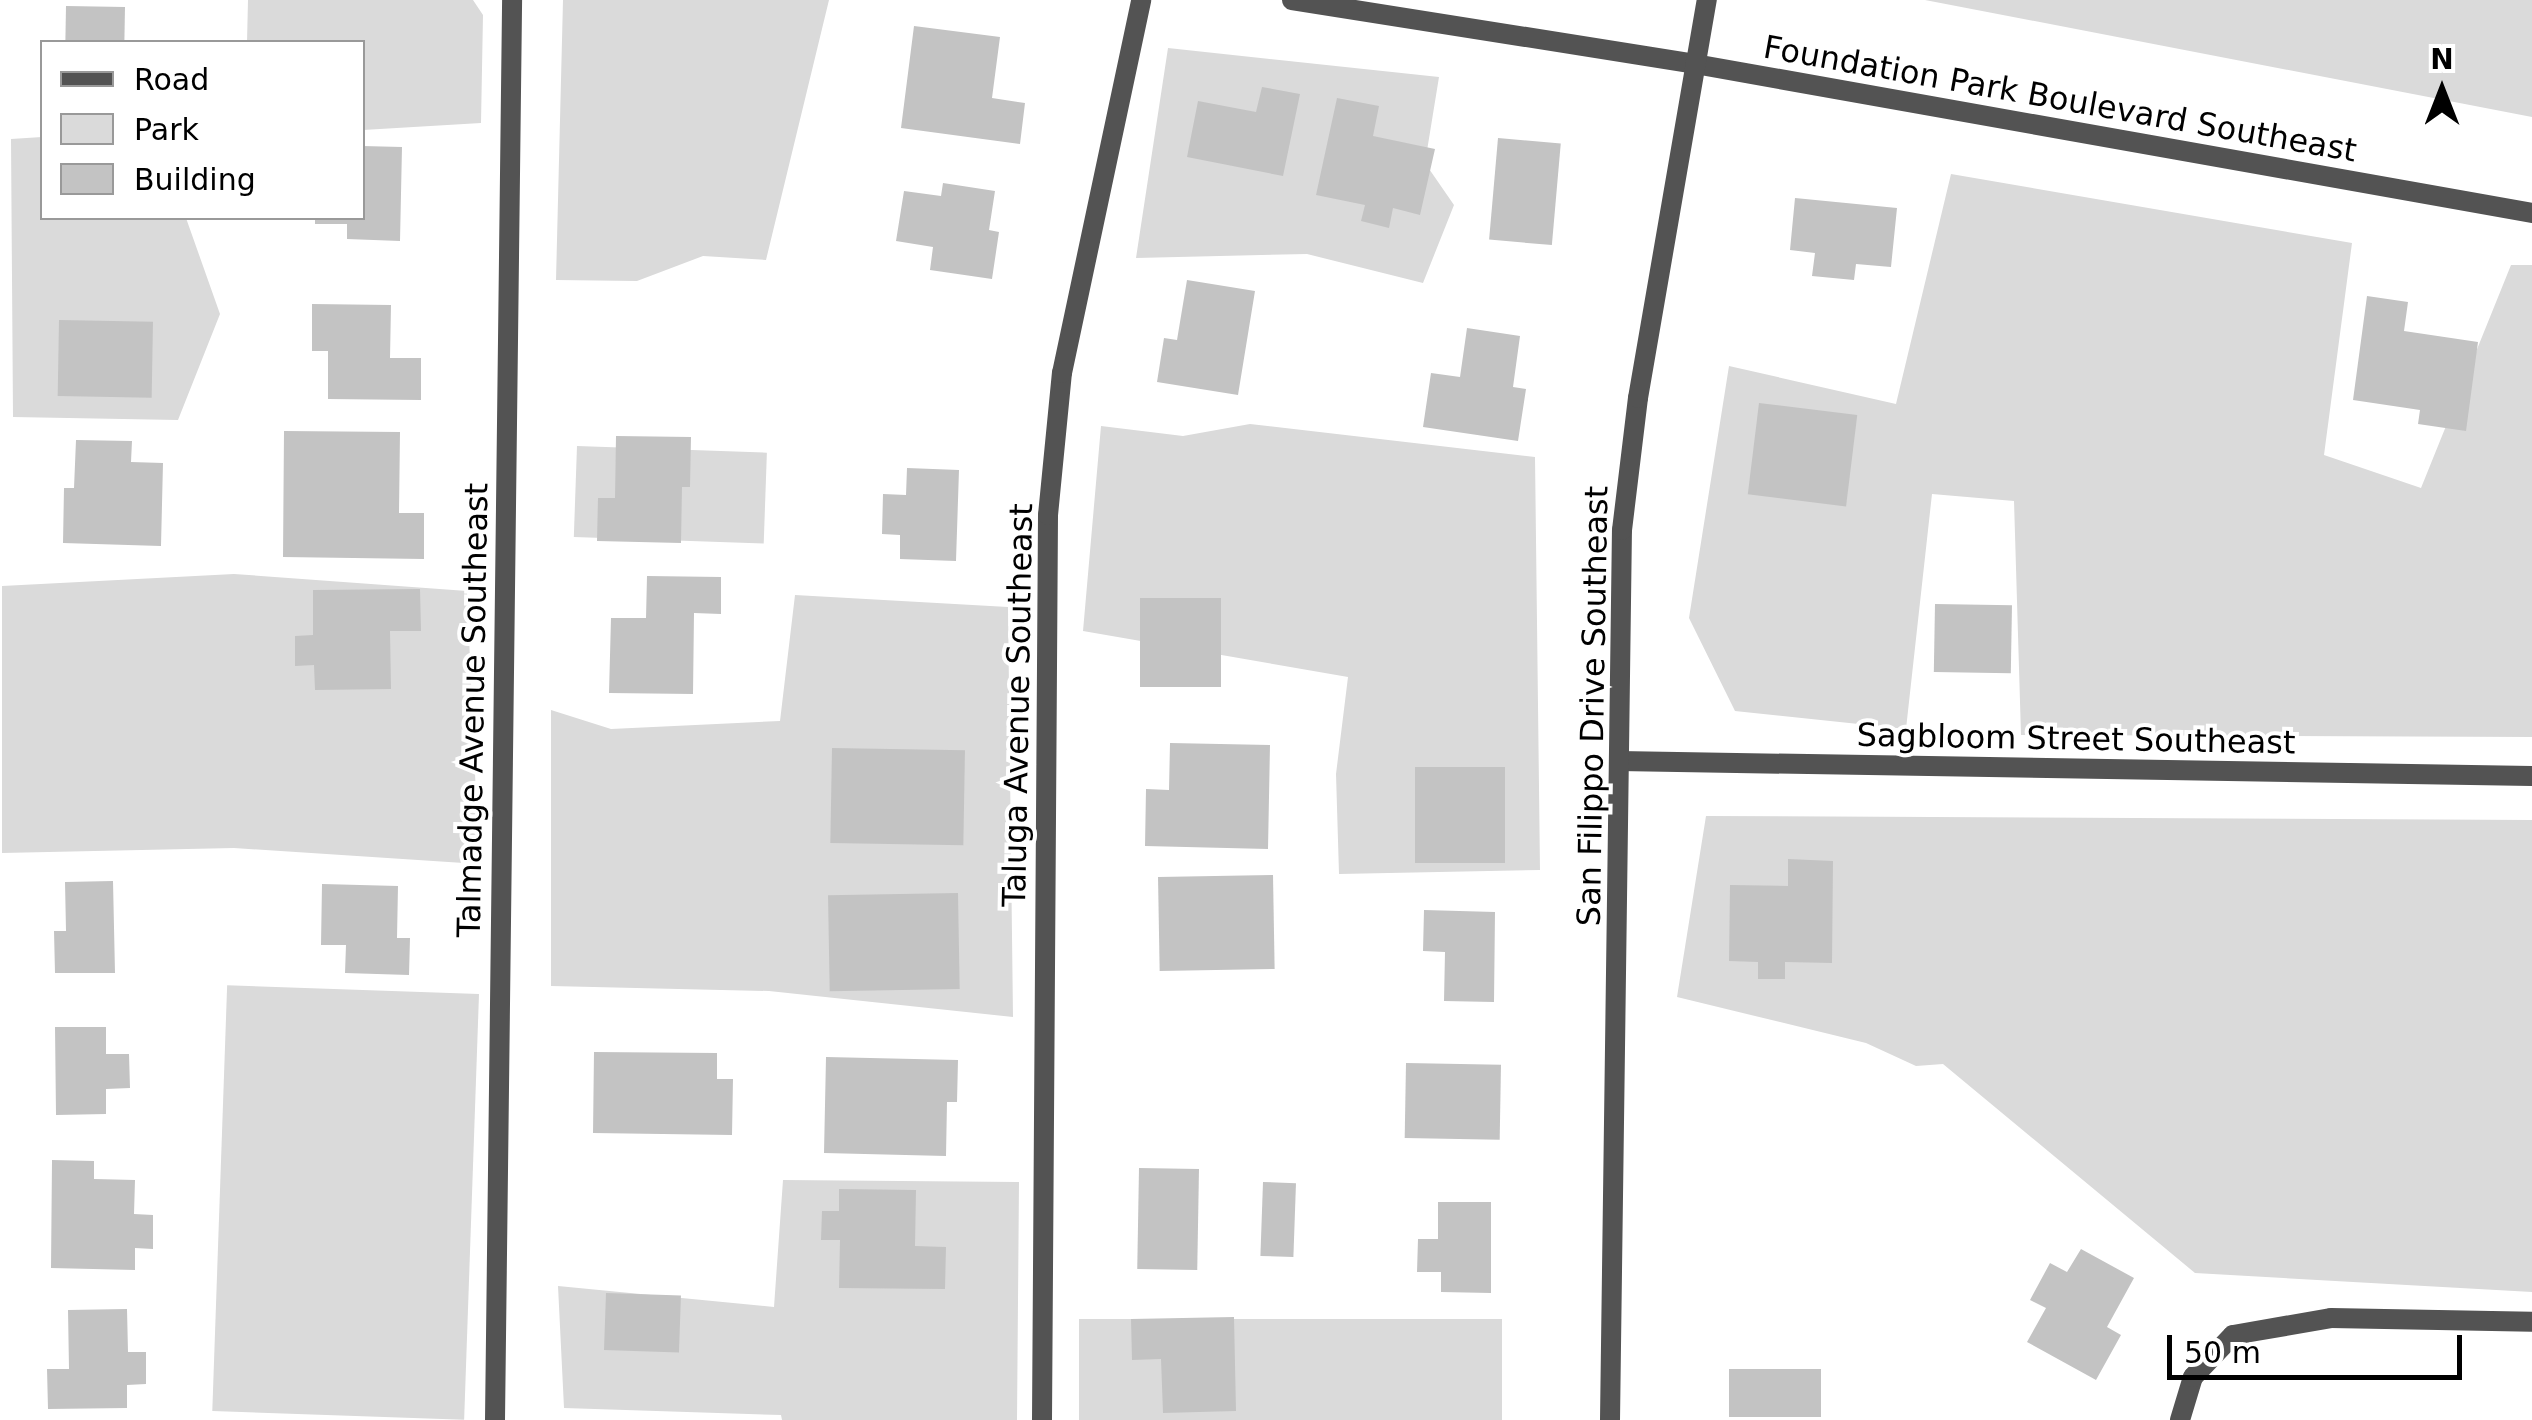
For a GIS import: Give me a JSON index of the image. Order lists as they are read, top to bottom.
{
  "streets": {
    "street": [
      "Foundation Park Boulevard Southeast",
      "Taluga Avenue Southeast",
      "San Filippo Drive Southeast",
      "Talmadge Avenue Southeast",
      "Sagbloom Street Southeast"
    ]
  },
  "crossings": [
    ["Foundation Park Boulevard Southeast", "San Filippo Drive Southeast"],
    ["San Filippo Drive Southeast", "Sagbloom Street Southeast"]
  ],
  "legend": ["Road", "Park", "Building"],
  "scale_bar": "50 m",
  "north": "top"
}
